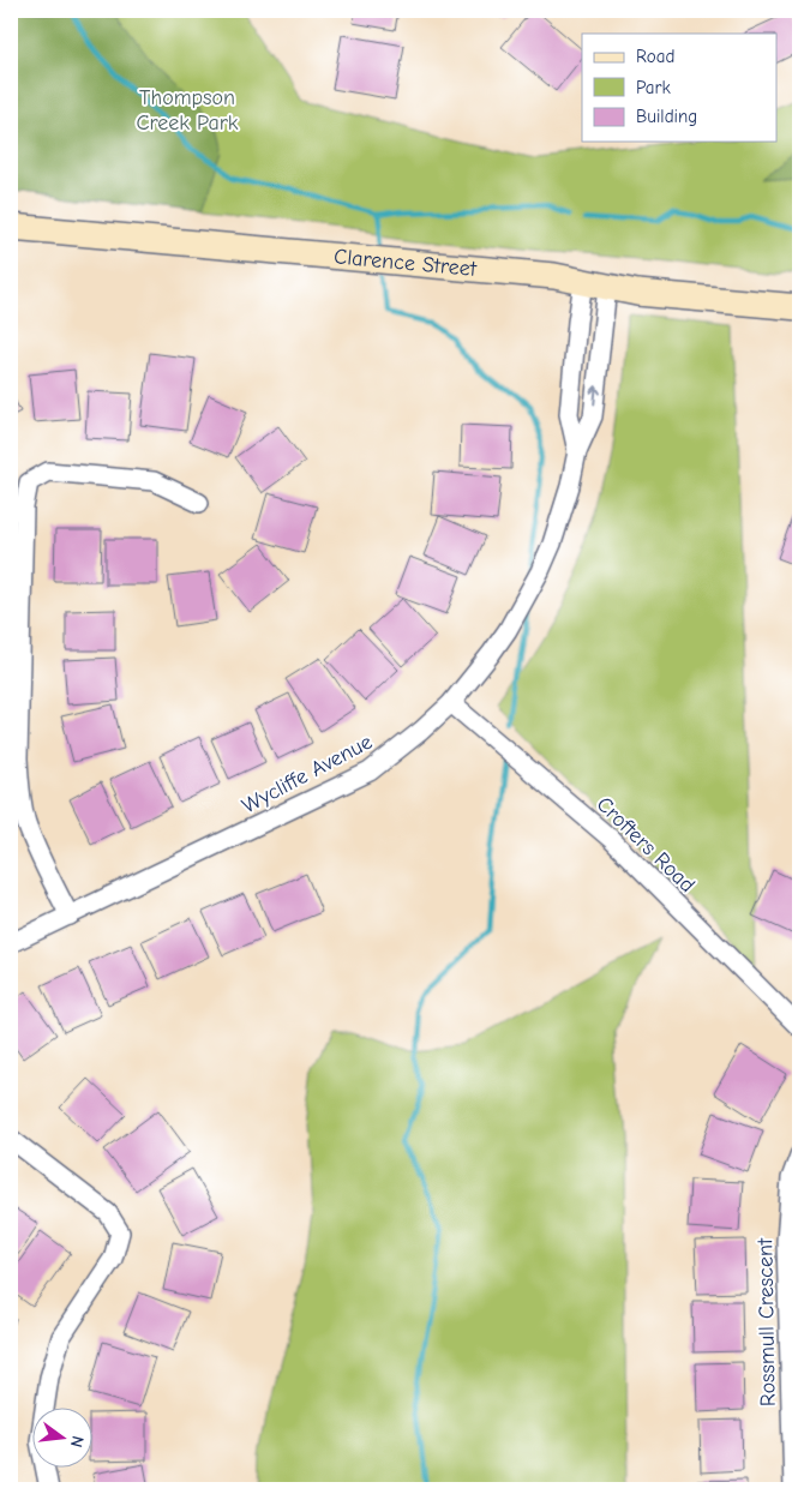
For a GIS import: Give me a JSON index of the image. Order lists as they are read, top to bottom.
{
  "streets": {
    "street": [
      "Clarence Street",
      "Wycliffe Avenue",
      "Crofters Road",
      "Rossmull Crescent"
    ]
  },
  "crossings": [
    ["Clarence Street", "Wycliffe Avenue"],
    ["Wycliffe Avenue", "Crofters Road"]
  ],
  "parks": ["Thompson Creek Park"],
  "legend": ["Road", "Park", "Building"],
  "north": "right"
}
